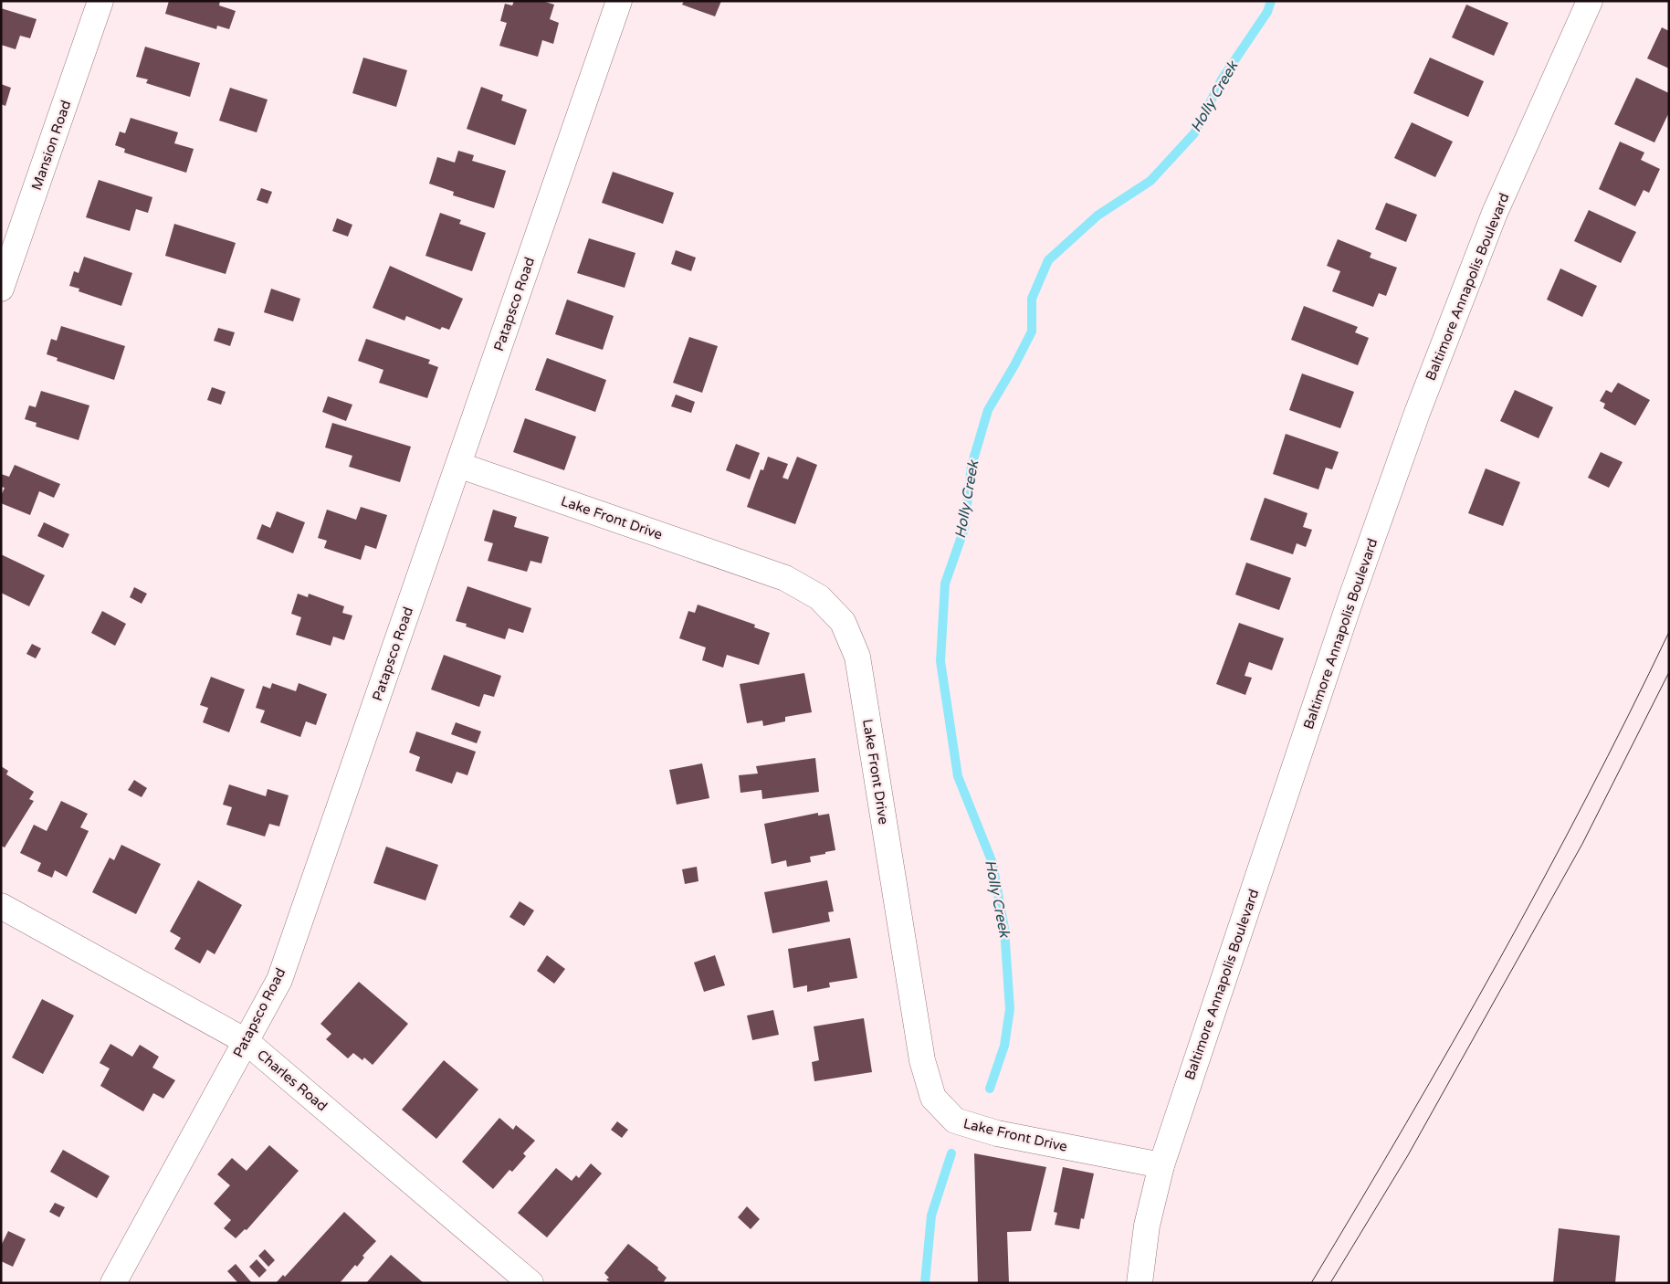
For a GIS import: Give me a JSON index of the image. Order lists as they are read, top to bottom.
{
  "streets": {
    "street": [
      "Mansion Road",
      "Baltimore Annapolis Boulevard",
      "Patapsco Road",
      "Lake Front Drive",
      "Charles Road"
    ]
  },
  "crossings": [
    ["Baltimore Annapolis Boulevard", "Lake Front Drive"],
    ["Patapsco Road", "Lake Front Drive"],
    ["Patapsco Road", "Charles Road"]
  ],
  "water": ["Holly Creek"]
}
